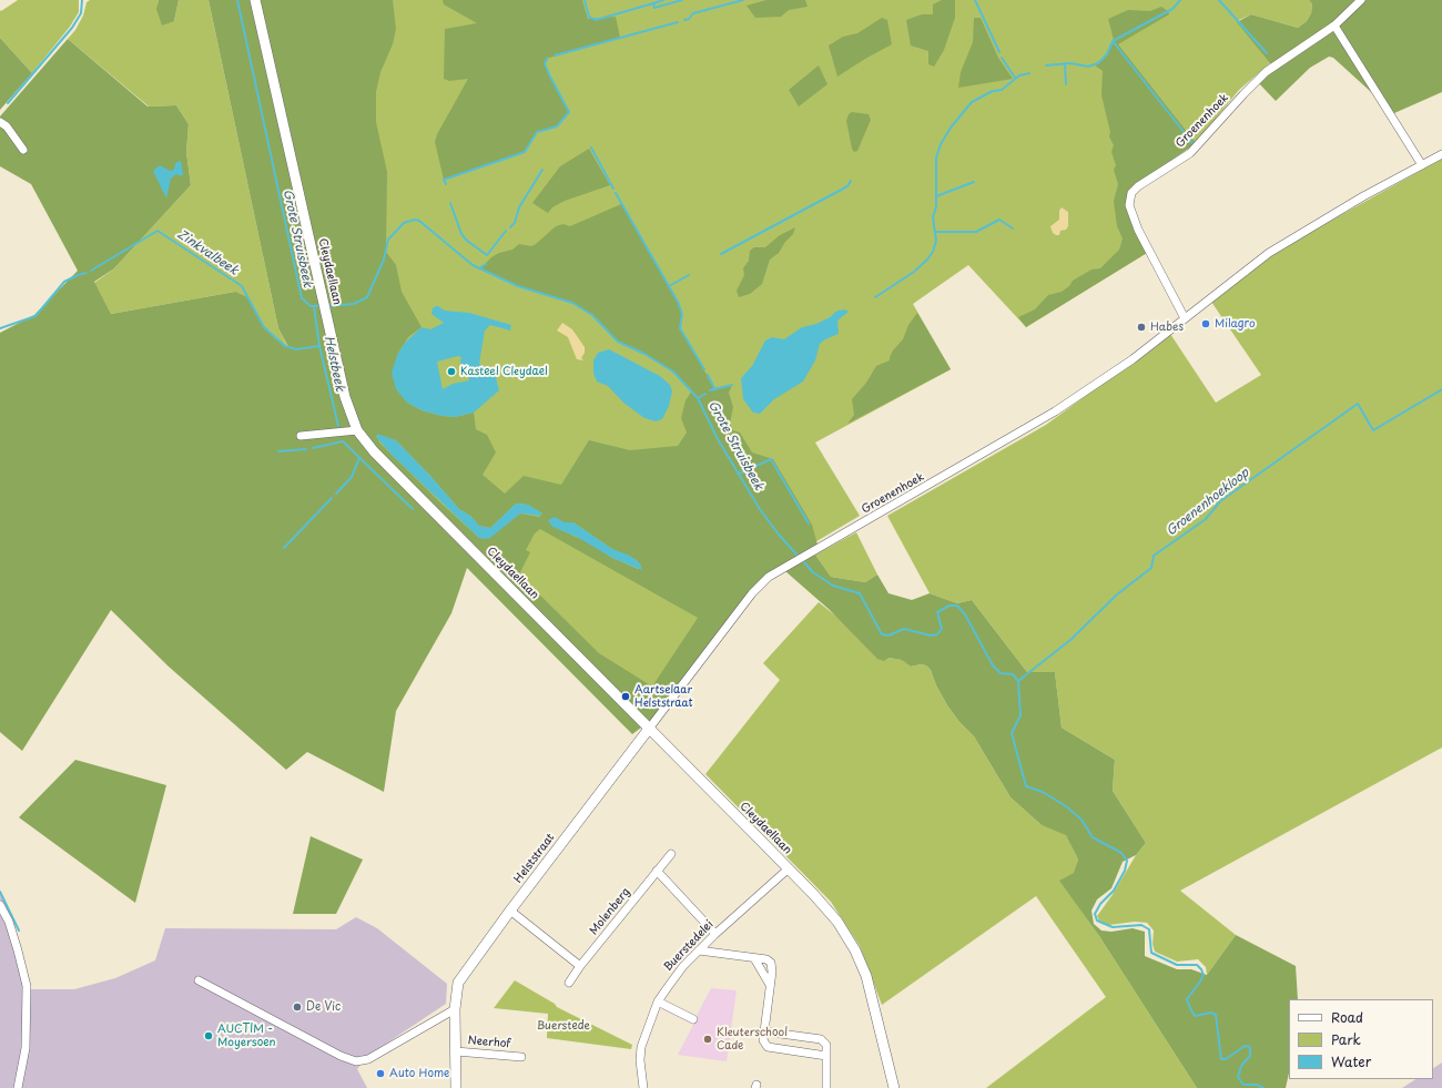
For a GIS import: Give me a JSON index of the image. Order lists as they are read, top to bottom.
{
  "streets": {
    "street": [
      "Groenenhoek",
      "Cleydaellaan",
      "Helststraat",
      "Molenberg",
      "Buerstedelei",
      "Neerhof"
    ]
  },
  "crossings": [
    ["Groenenhoek", "Cleydaellaan"],
    ["Groenenhoek", "Helststraat"],
    ["Cleydaellaan", "Helststraat"],
    ["Cleydaellaan", "Buerstedelei"],
    ["Helststraat", "Neerhof"]
  ],
  "water": [
    "Grote Struisbeek",
    "Zinkvalbeek",
    "Helstbeek",
    "Groenenhoekloop"
  ],
  "parks": ["Buerstede"],
  "places": [
    "Milagro",
    "Habes",
    "Kasteel Cleydael",
    "Aartselaar Helststraat",
    "De Vic",
    "AUCTIM - Moyersoen",
    "Kleuterschool Cade",
    "Auto Home"
  ],
  "legend": ["Road", "Park", "Water"]
}
